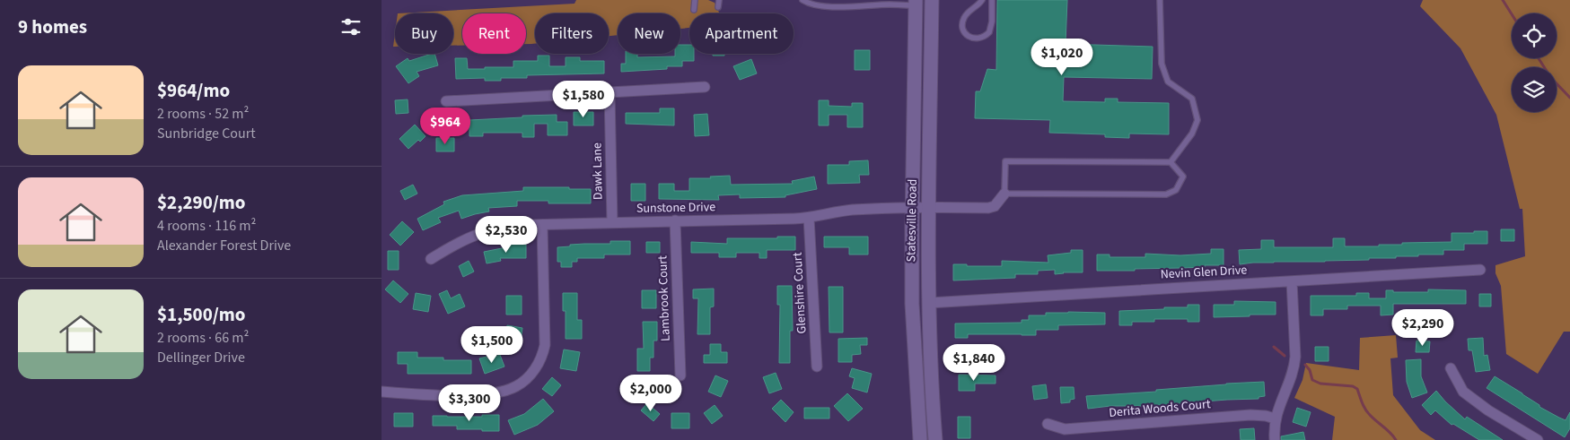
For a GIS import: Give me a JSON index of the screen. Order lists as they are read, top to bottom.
{
  "streets": {
    "main road": ["Statesville Road"],
    "street": [
      "Dawk Lane",
      "Sunstone Drive",
      "Nevin Glen Drive",
      "Glenshire Court",
      "Lambrook Court",
      "Derita Woods Court"
    ]
  },
  "crossings": [
    ["Dawk Lane", "Sunstone Drive"],
    ["Sunstone Drive", "Statesville Road"],
    ["Sunstone Drive", "Glenshire Court"],
    ["Sunstone Drive", "Lambrook Court"],
    ["Statesville Road", "Nevin Glen Drive"]
  ],
  "page": {
    "heading": "9 homes",
    "chip": [
      "Buy",
      "Rent",
      "Filters",
      "New",
      "Apartment"
    ],
    "price": [
      "$1,020",
      "$1,580",
      "$964",
      "$2,530",
      "$2,290",
      "$1,500",
      "$1,840",
      "$2,000",
      "$3,300"
    ],
    "list": [
      {
        "name": "$964/mo",
        "note": "2 rooms · 52 m² · Sunbridge Court"
      },
      {
        "name": "$2,290/mo",
        "note": "4 rooms · 116 m² · Alexander Forest Drive"
      },
      {
        "name": "$1,500/mo",
        "note": "2 rooms · 66 m² · Dellinger Drive"
      }
    ]
  }
}
